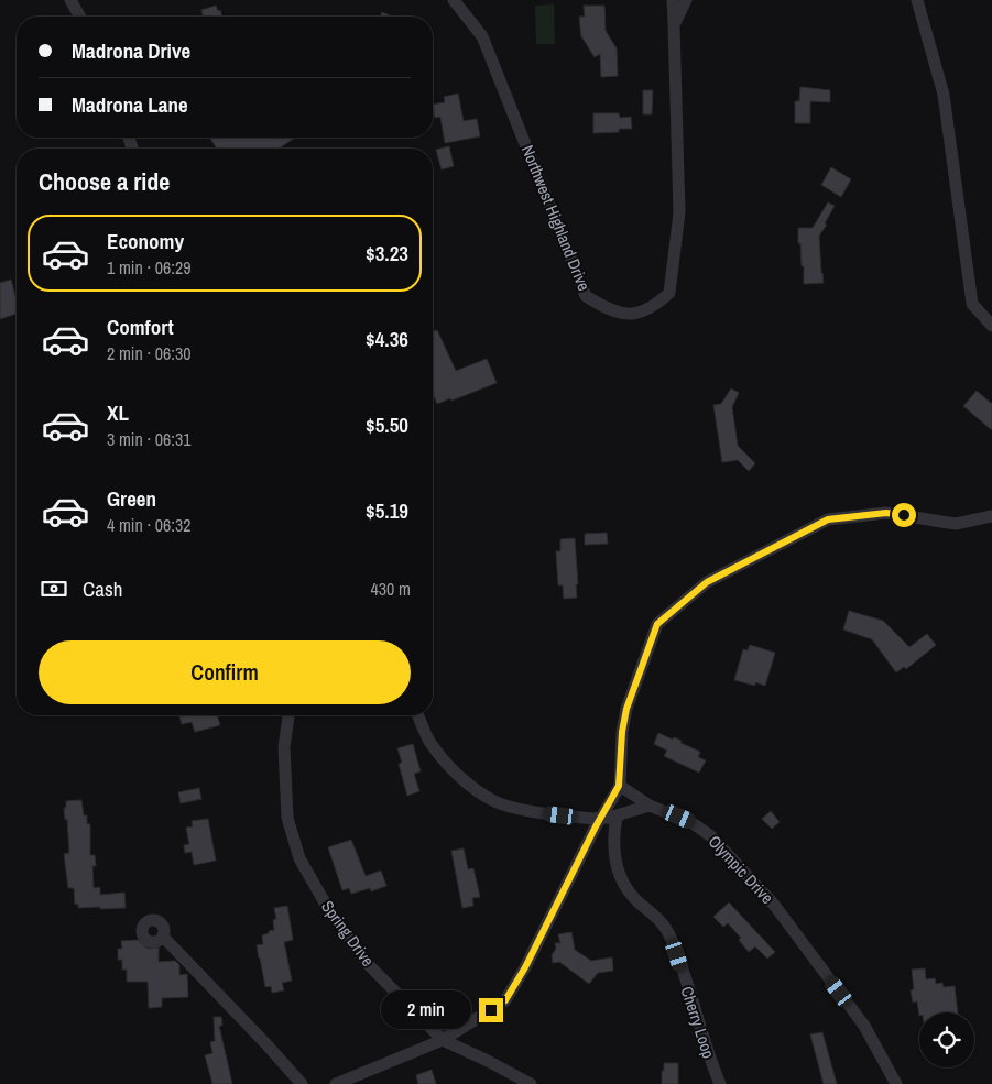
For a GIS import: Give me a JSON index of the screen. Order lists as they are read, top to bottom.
{
  "streets": {
    "street": [
      "Northwest Highland Drive",
      "Olympic Drive",
      "Spring Drive",
      "Cherry Loop"
    ]
  },
  "page": {
    "banner": ["Madrona Drive", "Madrona Lane"],
    "heading": "Choose a ride",
    "list": [
      {
        "name": "Economy",
        "note": "1 min · 06:29",
        "value": "$3.23"
      },
      {
        "name": "Comfort",
        "note": "2 min · 06:30",
        "value": "$4.36"
      },
      {
        "name": "XL",
        "note": "3 min · 06:31",
        "value": "$5.50"
      },
      {
        "name": "Green",
        "note": "4 min · 06:32",
        "value": "$5.19"
      }
    ],
    "pay": ["Cash", "430 m"],
    "buttons": "Confirm",
    "bubble": "2 min"
  }
}
